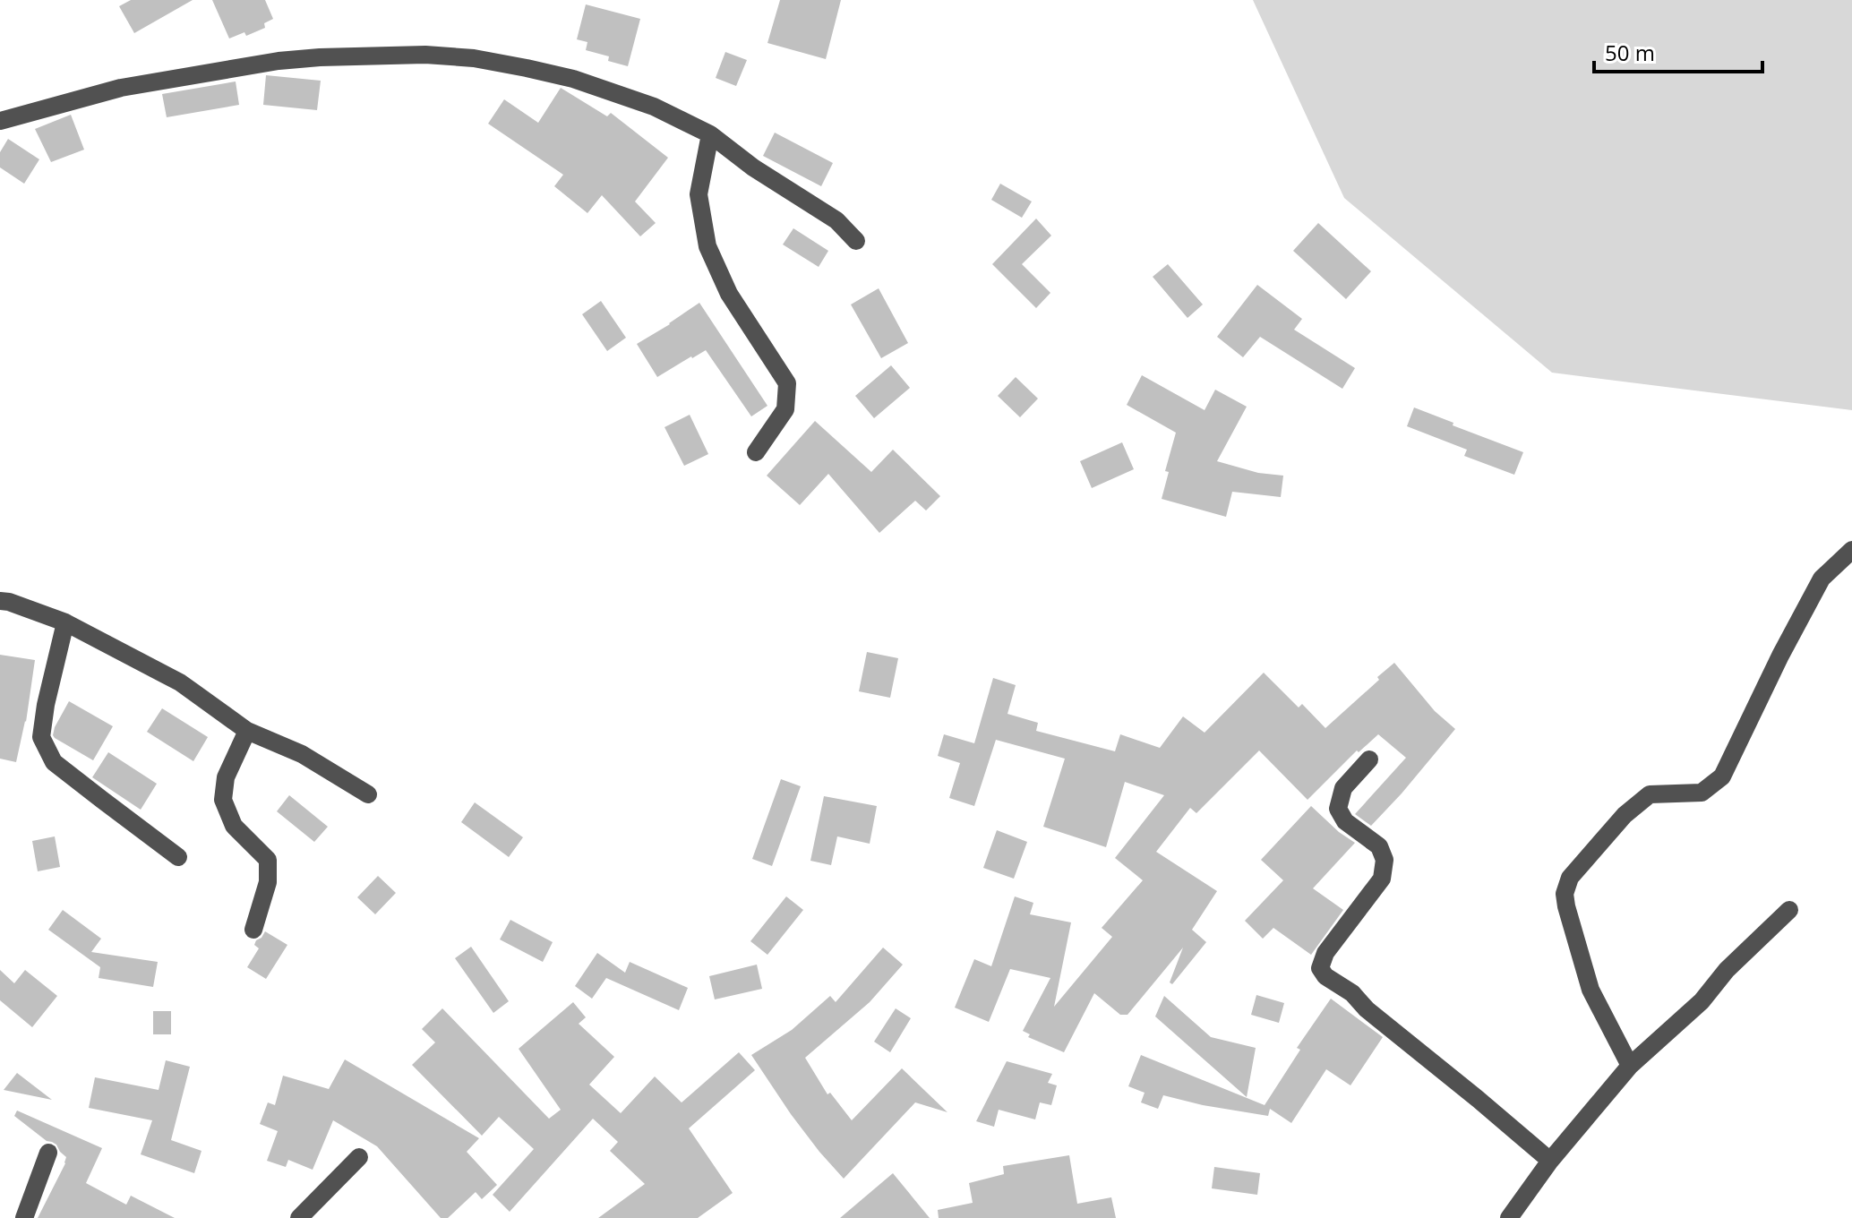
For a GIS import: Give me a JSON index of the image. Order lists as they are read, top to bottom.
{
  "scale_bar": "50 m"
}
